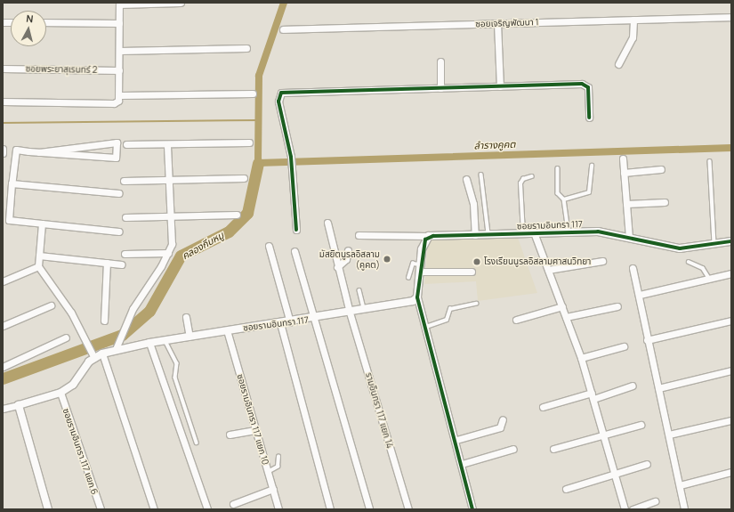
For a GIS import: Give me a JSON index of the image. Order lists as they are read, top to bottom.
{
  "streets": {
    "street": [
      "ซอยเจริญพัฒนา 1",
      "ซอยพระยาสุเรนทร์ 2",
      "ซอยรามอินทรา 117",
      "รามอินทรา 117 แยก 14",
      "ซอยรามอินทรา 117 แยก 10",
      "ซอยรามอินทรา 117 แยก 6"
    ]
  },
  "crossings": [
    ["ซอยรามอินทรา 117", "รามอินทรา 117 แยก 14"],
    ["ซอยรามอินทรา 117", "ซอยรามอินทรา 117 แยก 10"],
    ["ซอยรามอินทรา 117", "ซอยรามอินทรา 117 แยก 6"]
  ],
  "water": ["ลำรางคูคต", "คลองกีบหมู"],
  "places": ["มัสยิตนูรลอิสลาม (คูคต)", "โรงเรียนนูรลอิสลามศาสนวิทยา"],
  "north": "top"
}
